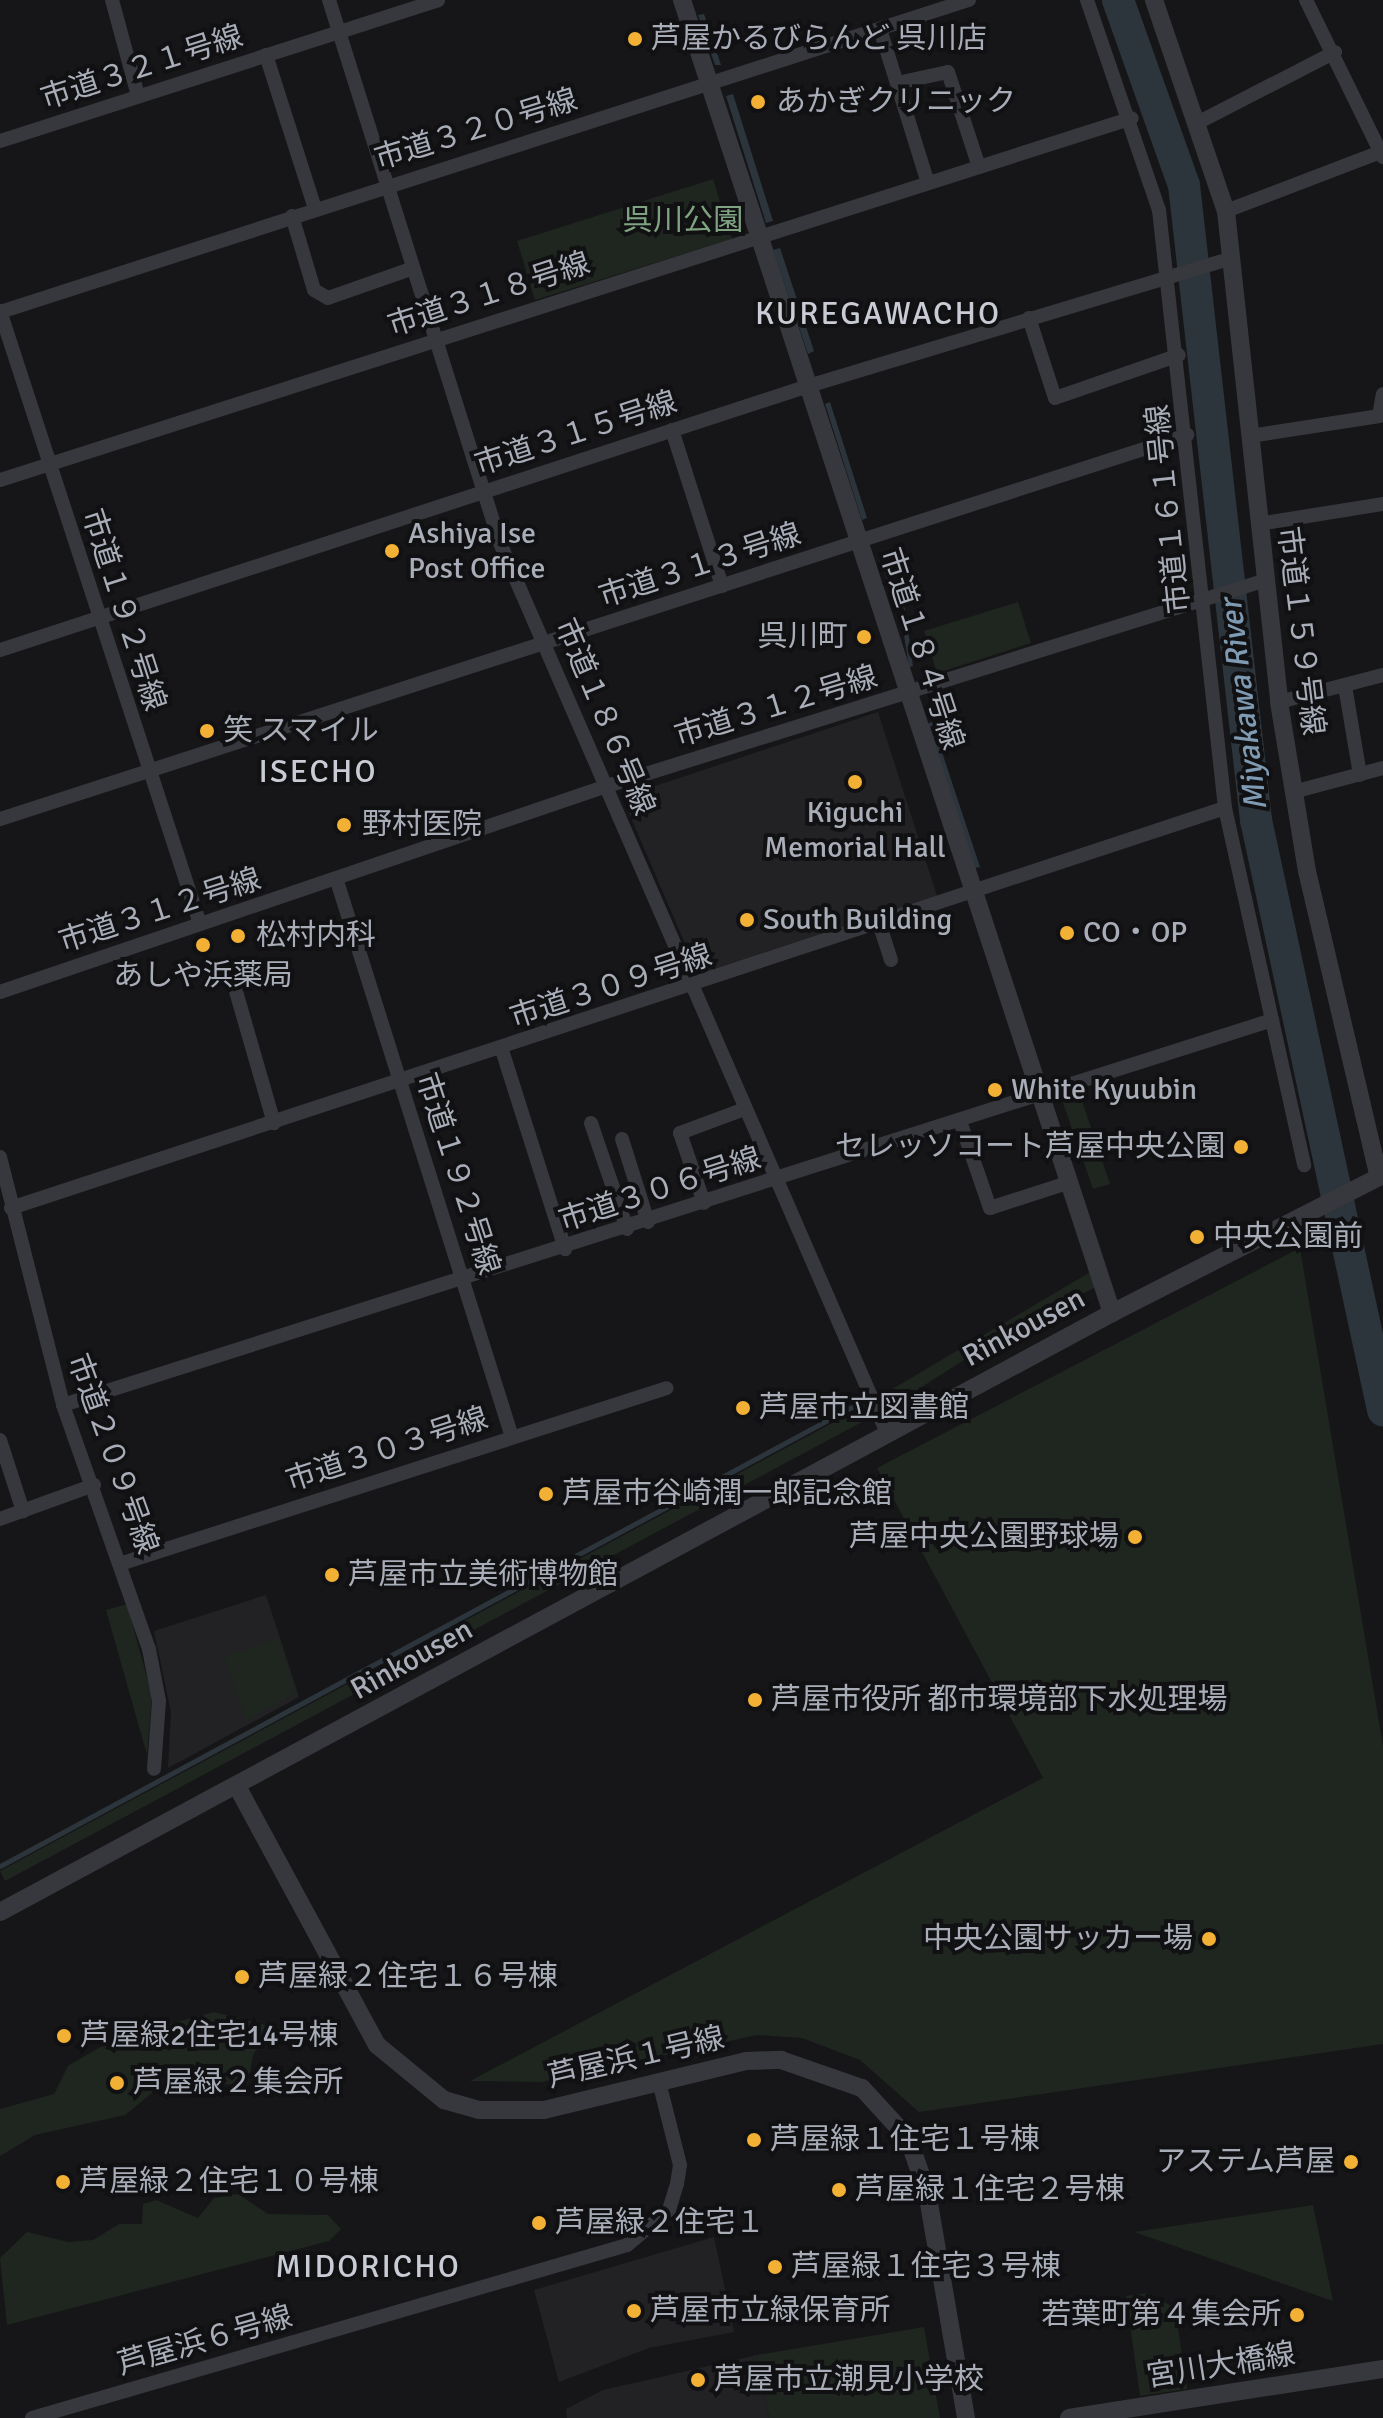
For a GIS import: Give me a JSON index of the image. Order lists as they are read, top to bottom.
{
  "streets": {
    "street": [
      "市道３２１号線",
      "市道３２０号線",
      "市道３１８号線",
      "市道３１５号線",
      "市道１６１号線",
      "市道３１３号線",
      "市道１９２号線",
      "市道１５９号線",
      "市道１８４号線",
      "市道３１２号線",
      "市道１８６号線",
      "市道３０９号線",
      "市道３０６号線",
      "Rinkousen",
      "市道３０３号線",
      "市道２０９号線",
      "芦屋浜１号線",
      "芦屋浜６号線",
      "宮川大橋線"
    ]
  },
  "crossings": [
    ["市道３２１号線", "市道１８６号線"],
    ["市道３２０号線", "市道１９２号線"],
    ["市道３２０号線", "市道１８４号線"],
    ["市道３２０号線", "市道１８６号線"],
    ["市道３１８号線", "市道１６１号線"],
    ["市道３１８号線", "市道１９２号線"],
    ["市道３１８号線", "市道１８４号線"],
    ["市道３１８号線", "市道１８６号線"],
    ["市道３１５号線", "市道１６１号線"],
    ["市道３１５号線", "市道１９２号線"],
    ["市道３１５号線", "市道１５９号線"],
    ["市道３１５号線", "市道１８４号線"],
    ["市道３１５号線", "市道１８６号線"],
    ["市道１６１号線", "市道３１３号線"],
    ["市道１６１号線", "市道３１２号線"],
    ["市道１６１号線", "市道３０９号線"],
    ["市道１６１号線", "市道３０６号線"],
    ["市道３１３号線", "市道１９２号線"],
    ["市道３１３号線", "市道１８４号線"],
    ["市道３１３号線", "市道１８６号線"],
    ["市道１９２号線", "市道３１２号線"],
    ["市道１９２号線", "市道３０９号線"],
    ["市道１９２号線", "市道３０６号線"],
    ["市道１９２号線", "市道３０３号線"],
    ["市道１５９号線", "市道３１２号線"],
    ["市道１５９号線", "Rinkousen"],
    ["市道１８４号線", "市道３１２号線"],
    ["市道１８４号線", "市道３０９号線"],
    ["市道１８４号線", "市道３０６号線"],
    ["市道１８４号線", "Rinkousen"],
    ["市道３１２号線", "市道１８６号線"],
    ["市道１８６号線", "市道３０９号線"],
    ["市道１８６号線", "市道３０６号線"],
    ["市道１８６号線", "Rinkousen"],
    ["市道３０９号線", "市道２０９号線"],
    ["市道３０６号線", "市道２０９号線"],
    ["Rinkousen", "芦屋浜１号線"],
    ["市道３０３号線", "市道２０９号線"],
    ["芦屋浜１号線", "芦屋浜６号線"]
  ],
  "districts": ["KUREGAWACHO", "ISECHO", "MIDORICHO"],
  "water": ["Miyakawa River"],
  "parks": ["呉川公園"],
  "places": [
    "芦屋かるびらんど 呉川店",
    "あかぎクリニック",
    "Ashiya Ise Post Office",
    "呉川町",
    "笑 スマイル",
    "Kiguchi Memorial Hall",
    "野村医院",
    "South Building",
    "CO・OP",
    "松村内科",
    "あしや浜薬局",
    "White Kyuubin",
    "セレッソコート芦屋中央公園",
    "中央公園前",
    "芦屋市立図書館",
    "芦屋市谷崎潤一郎記念館",
    "芦屋中央公園野球場",
    "芦屋市立美術博物館",
    "芦屋市役所 都市環境部下水処理場",
    "中央公園サッカー場",
    "芦屋緑２住宅１６号棟",
    "芦屋緑2住宅14号棟",
    "芦屋緑２集会所",
    "芦屋緑１住宅１号棟",
    "アステム芦屋",
    "芦屋緑２住宅１０号棟",
    "芦屋緑１住宅２号棟",
    "芦屋緑２住宅１",
    "芦屋緑１住宅３号棟",
    "芦屋市立緑保育所",
    "若葉町第４集会所",
    "芦屋市立潮見小学校"
  ]
}
